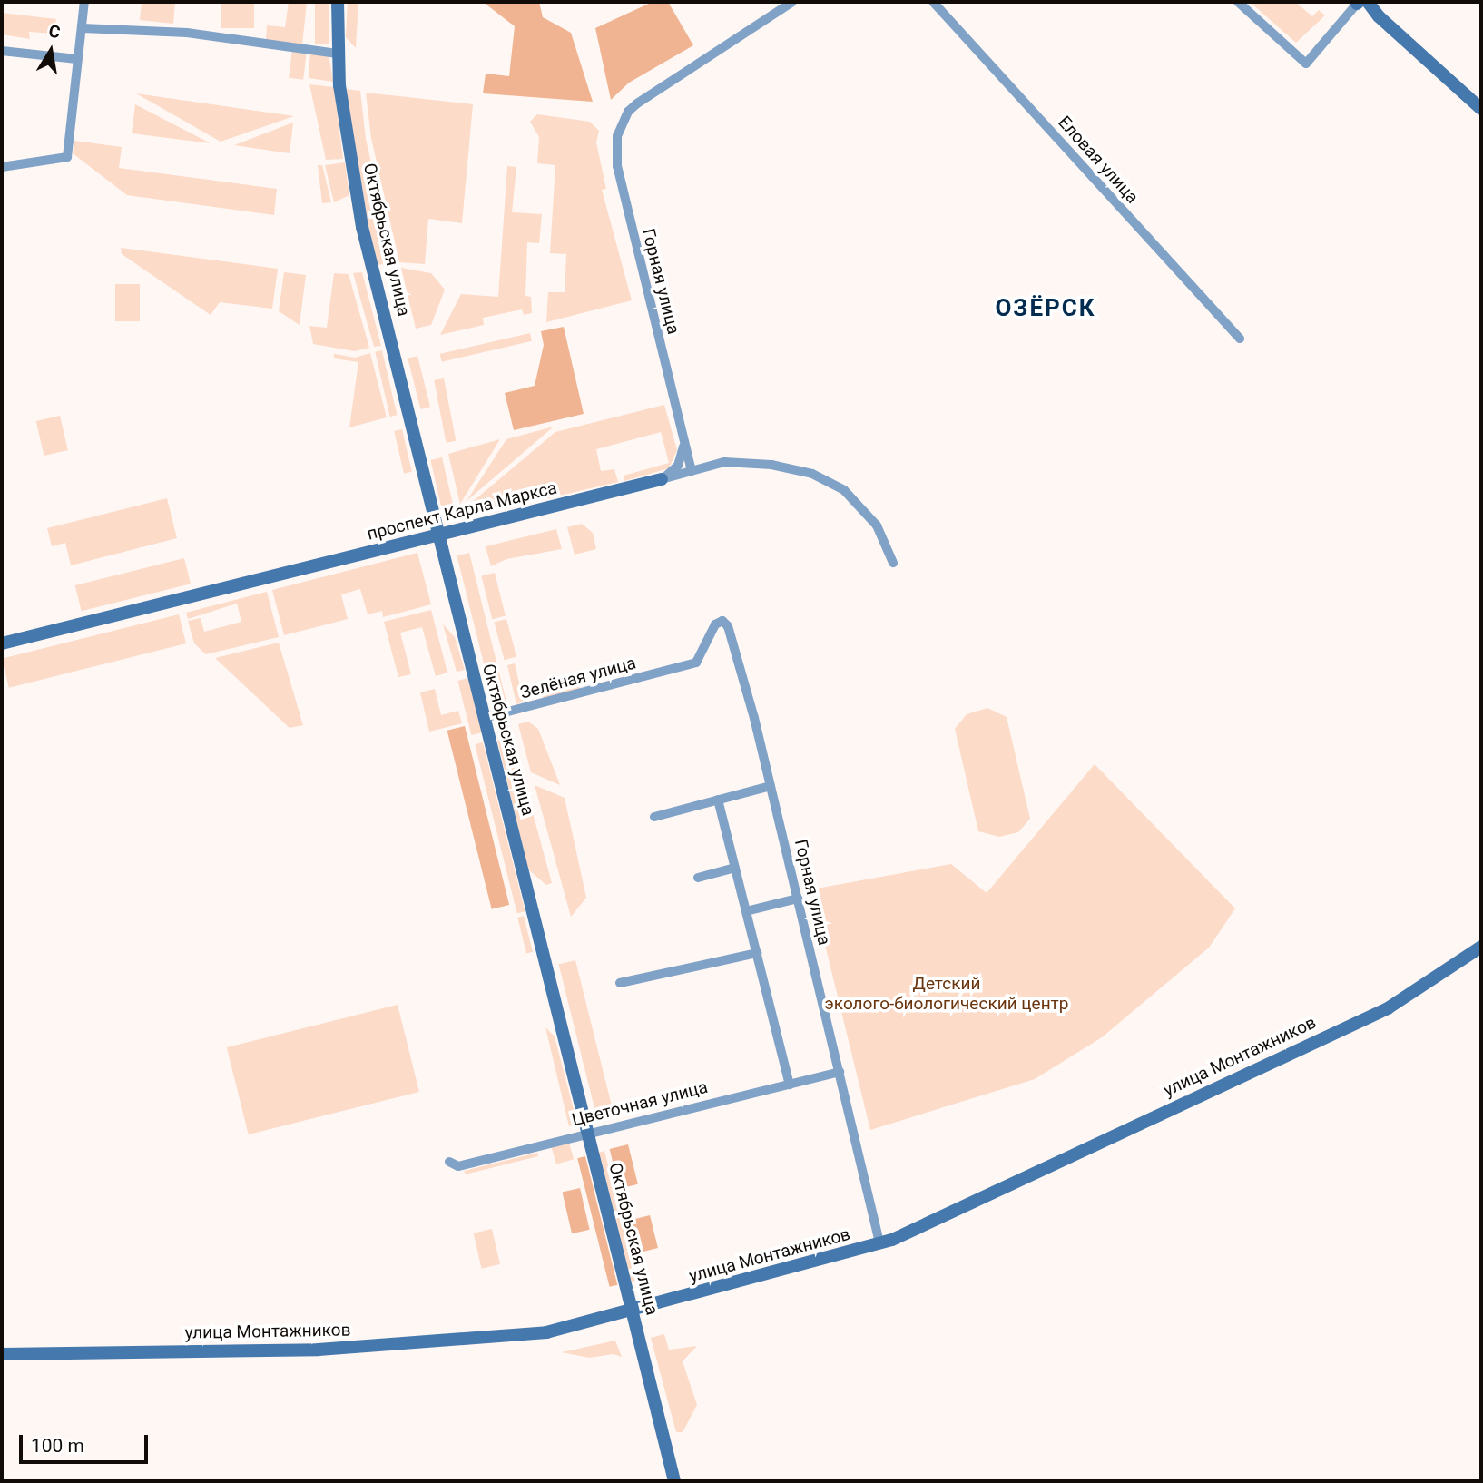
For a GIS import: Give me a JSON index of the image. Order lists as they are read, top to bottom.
{
  "streets": {
    "street": [
      "Еловая улица",
      "Октябрьская улица",
      "Горная улица",
      "проспект Карла Маркса",
      "Зелёная улица",
      "улица Монтажников",
      "Цветочная улица"
    ]
  },
  "crossings": [
    ["Октябрьская улица", "проспект Карла Маркса"],
    ["Октябрьская улица", "Зелёная улица"],
    ["Октябрьская улица", "улица Монтажников"],
    ["Октябрьская улица", "Цветочная улица"],
    ["Горная улица", "проспект Карла Маркса"],
    ["Горная улица", "Зелёная улица"],
    ["Горная улица", "улица Монтажников"],
    ["Горная улица", "Цветочная улица"]
  ],
  "districts": ["ОЗЁРСК"],
  "parks": ["Детский эколого-биологический центр"],
  "scale_bar": "100 m",
  "north": "top"
}
